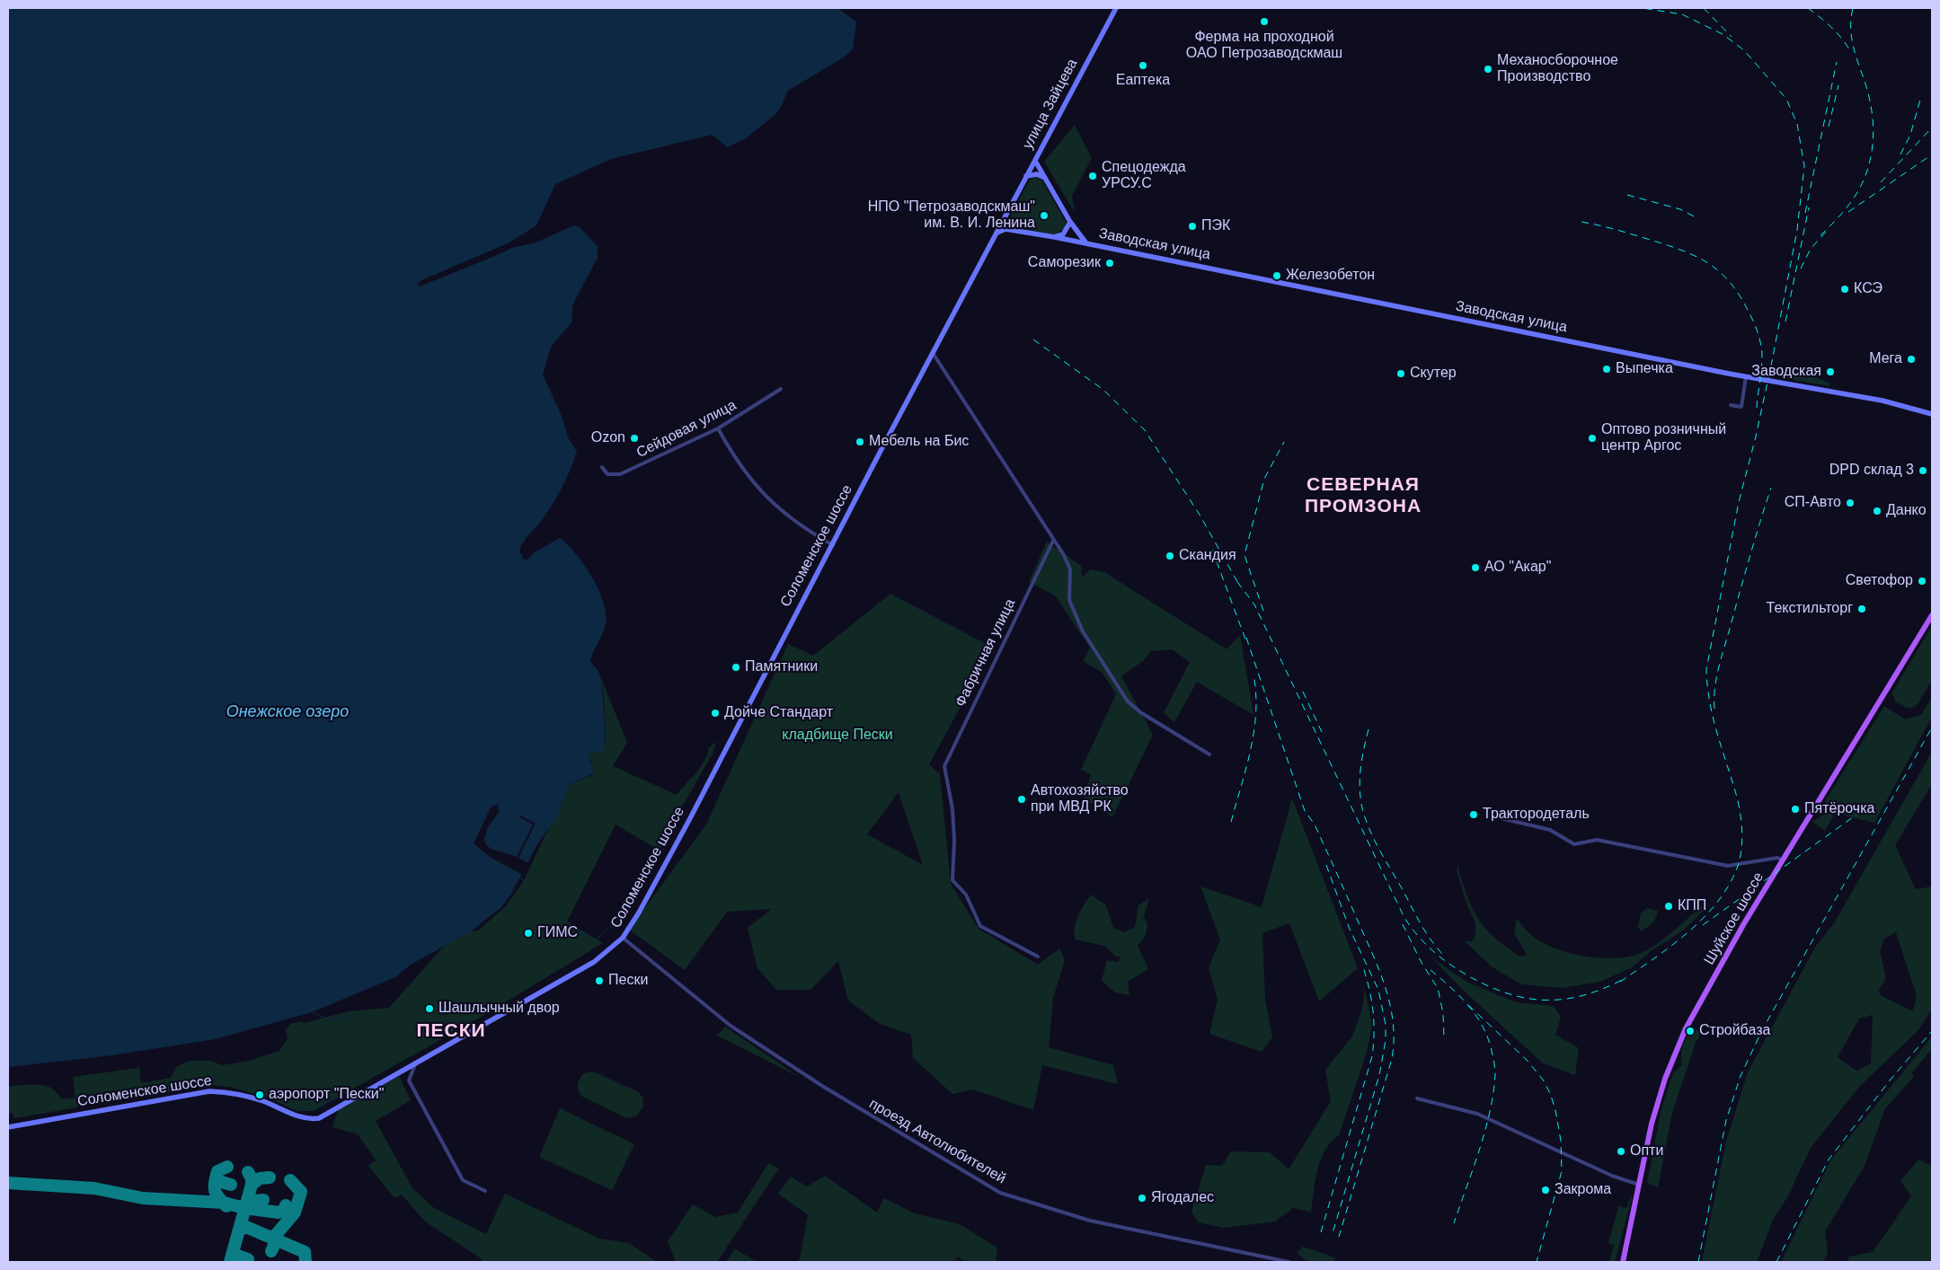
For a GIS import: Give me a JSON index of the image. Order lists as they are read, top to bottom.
{
  "streets": {
    "main road": [
      "улица Зайцева",
      "Заводская улица",
      "Соломенское шоссе",
      "Шуйское шоссе"
    ],
    "street": ["Сейдовая улица", "Фабричная улица", "проезд Автолюбителей"]
  },
  "crossings": [
    ["улица Зайцева", "Соломенское шоссе"],
    ["Соломенское шоссе", "проезд Автолюбителей"]
  ],
  "districts": ["СЕВЕРНАЯ ПРОМЗОНА", "ПЕСКИ"],
  "water": ["Онежское озеро"],
  "parks": ["кладбище Пески"],
  "places": [
    "Ферма на проходной ОАО Петрозаводскмаш",
    "Еаптека",
    "Механосборочное Производство",
    "Спецодежда УРСУ.С",
    "НПО \"Петрозаводскмаш\" им. В. И. Ленина",
    "ПЭК",
    "Саморезик",
    "Железобетон",
    "КСЭ",
    "Мега",
    "Выпечка",
    "Заводская",
    "Скутер",
    "Ozon",
    "Оптово розничный центр Аргос",
    "Мебель на Бис",
    "DPD склад 3",
    "СП-Авто",
    "Данко",
    "Скандия",
    "АО \"Акар\"",
    "Светофор",
    "Текстильторг",
    "Памятники",
    "Дойче Стандарт",
    "Автохозяйство при МВД РК",
    "Пятёрочка",
    "Трактородеталь",
    "КПП",
    "ГИМС",
    "Пески",
    "Шашлычный двор",
    "Стройбаза",
    "аэропорт \"Пески\"",
    "Опти",
    "Закрома",
    "Ягодалес"
  ]
}
